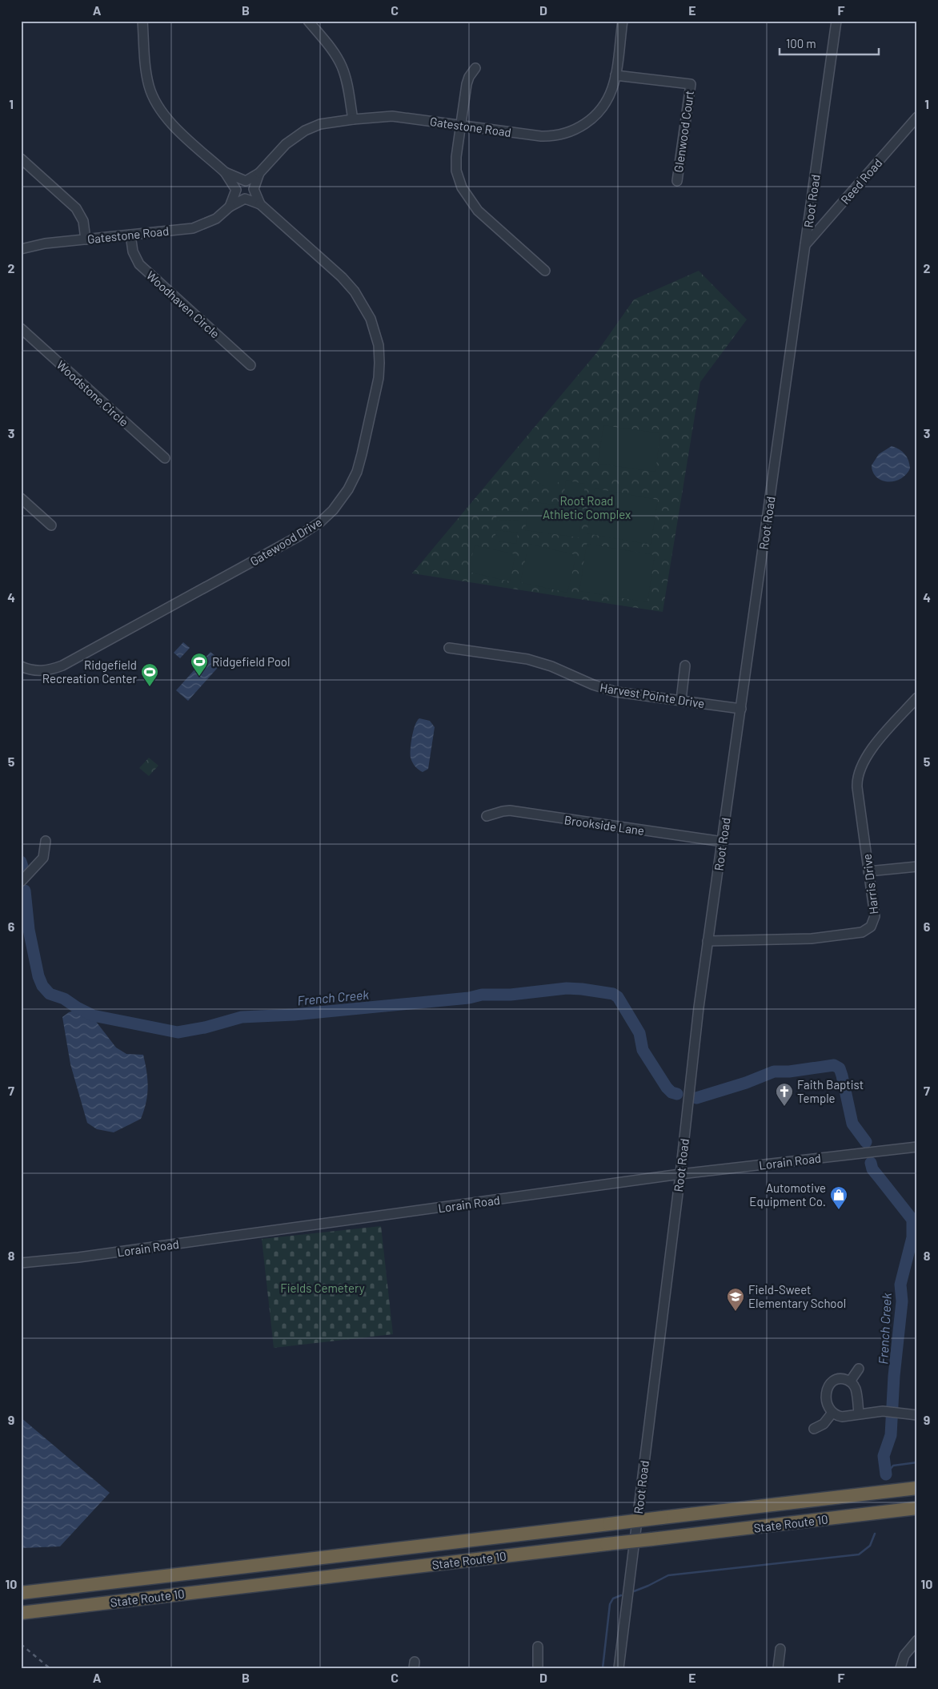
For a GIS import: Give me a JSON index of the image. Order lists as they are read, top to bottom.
{
  "streets": {
    "highway": ["State Route 10"],
    "street": [
      "Gatestone Road",
      "Glenwood Court",
      "Reed Road",
      "Root Road",
      "Woodhaven Circle",
      "Woodstone Circle",
      "Gatewood Drive",
      "Harvest Pointe Drive",
      "Brookside Lane",
      "Harris Drive",
      "Lorain Road"
    ]
  },
  "crossings": [
    ["Gatestone Road", "Glenwood Court"],
    ["Gatestone Road", "Woodhaven Circle"],
    ["Gatestone Road", "Gatewood Drive"],
    ["Reed Road", "Root Road"],
    ["Root Road", "Harvest Pointe Drive"],
    ["Root Road", "Brookside Lane"],
    ["Root Road", "Harris Drive"],
    ["Root Road", "Lorain Road"]
  ],
  "water": ["French Creek"],
  "parks": ["Root Road Athletic Complex", "Fields Cemetery"],
  "places": {
    "sports": ["Ridgefield Pool", "Ridgefield Recreation Center"],
    "church": ["Faith Baptist Temple"],
    "shop": ["Automotive Equipment Co."],
    "school or university": ["Field-Sweet Elementary School"]
  },
  "scale_bar": "100 m",
  "grid": {
    "columns": [
      "A",
      "B",
      "C",
      "D",
      "E",
      "F"
    ],
    "rows": [
      "1",
      "2",
      "3",
      "4",
      "5",
      "6",
      "7",
      "8",
      "9",
      "10"
    ]
  }
}
